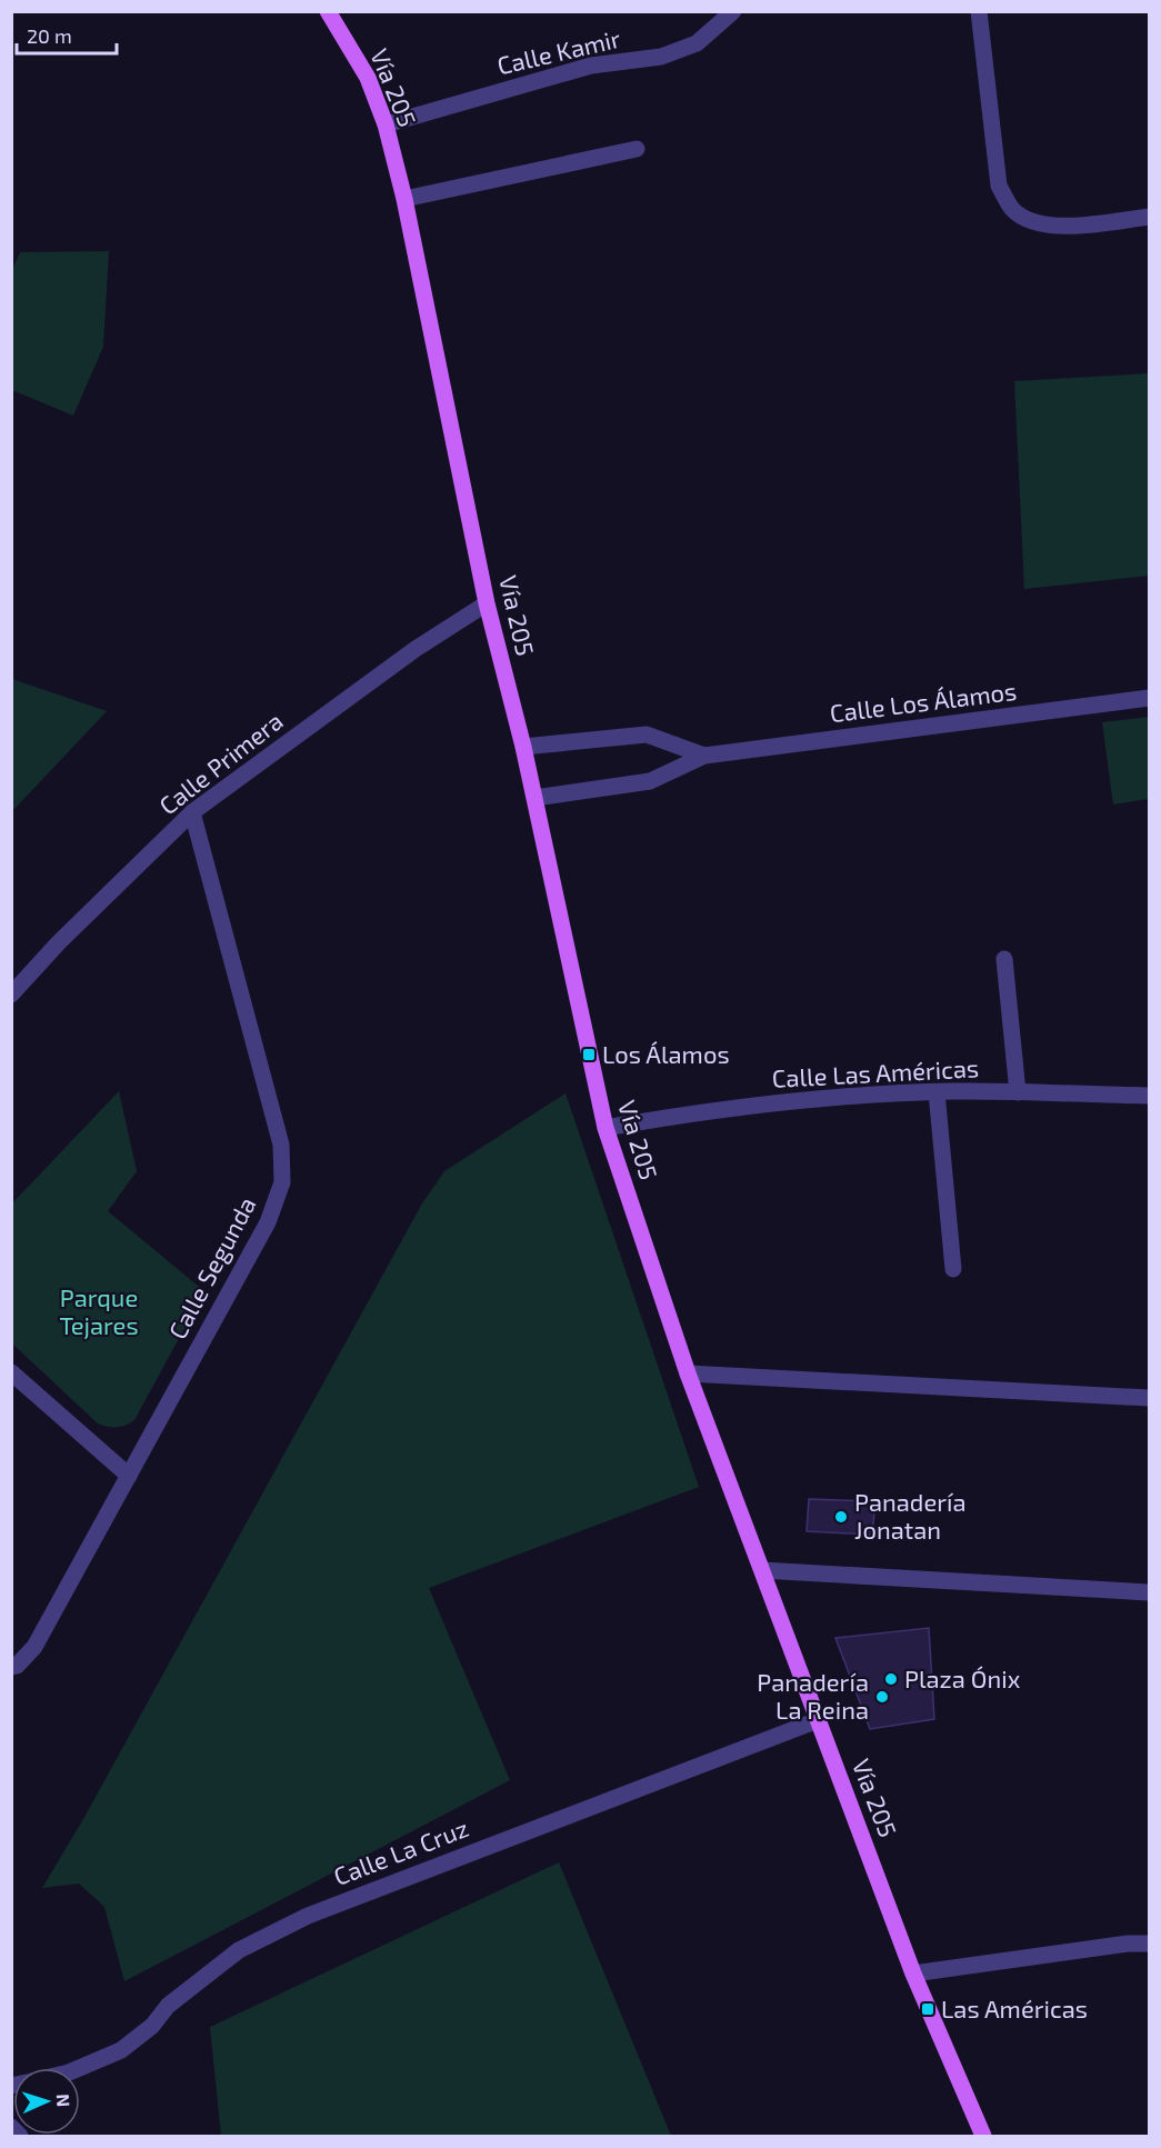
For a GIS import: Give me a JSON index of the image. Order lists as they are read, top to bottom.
{
  "streets": {
    "main road": ["Vía 205"],
    "street": [
      "Calle Kamir",
      "Calle Los Álamos",
      "Calle Primera",
      "Calle Las Américas",
      "Calle Segunda",
      "Calle La Cruz"
    ]
  },
  "crossings": [
    ["Calle Kamir", "Vía 205"],
    ["Vía 205", "Calle Primera"],
    ["Vía 205", "Calle Las Américas"],
    ["Vía 205", "Calle La Cruz"],
    ["Calle Primera", "Calle Segunda"]
  ],
  "parks": ["Parque Tejares"],
  "places": {
    "transit": ["Los Álamos", "Las Américas"],
    "other": ["Panadería Jonatan", "Plaza Ónix", "Panadería La Reina"]
  },
  "scale_bar": "20 m",
  "north": "right"
}
